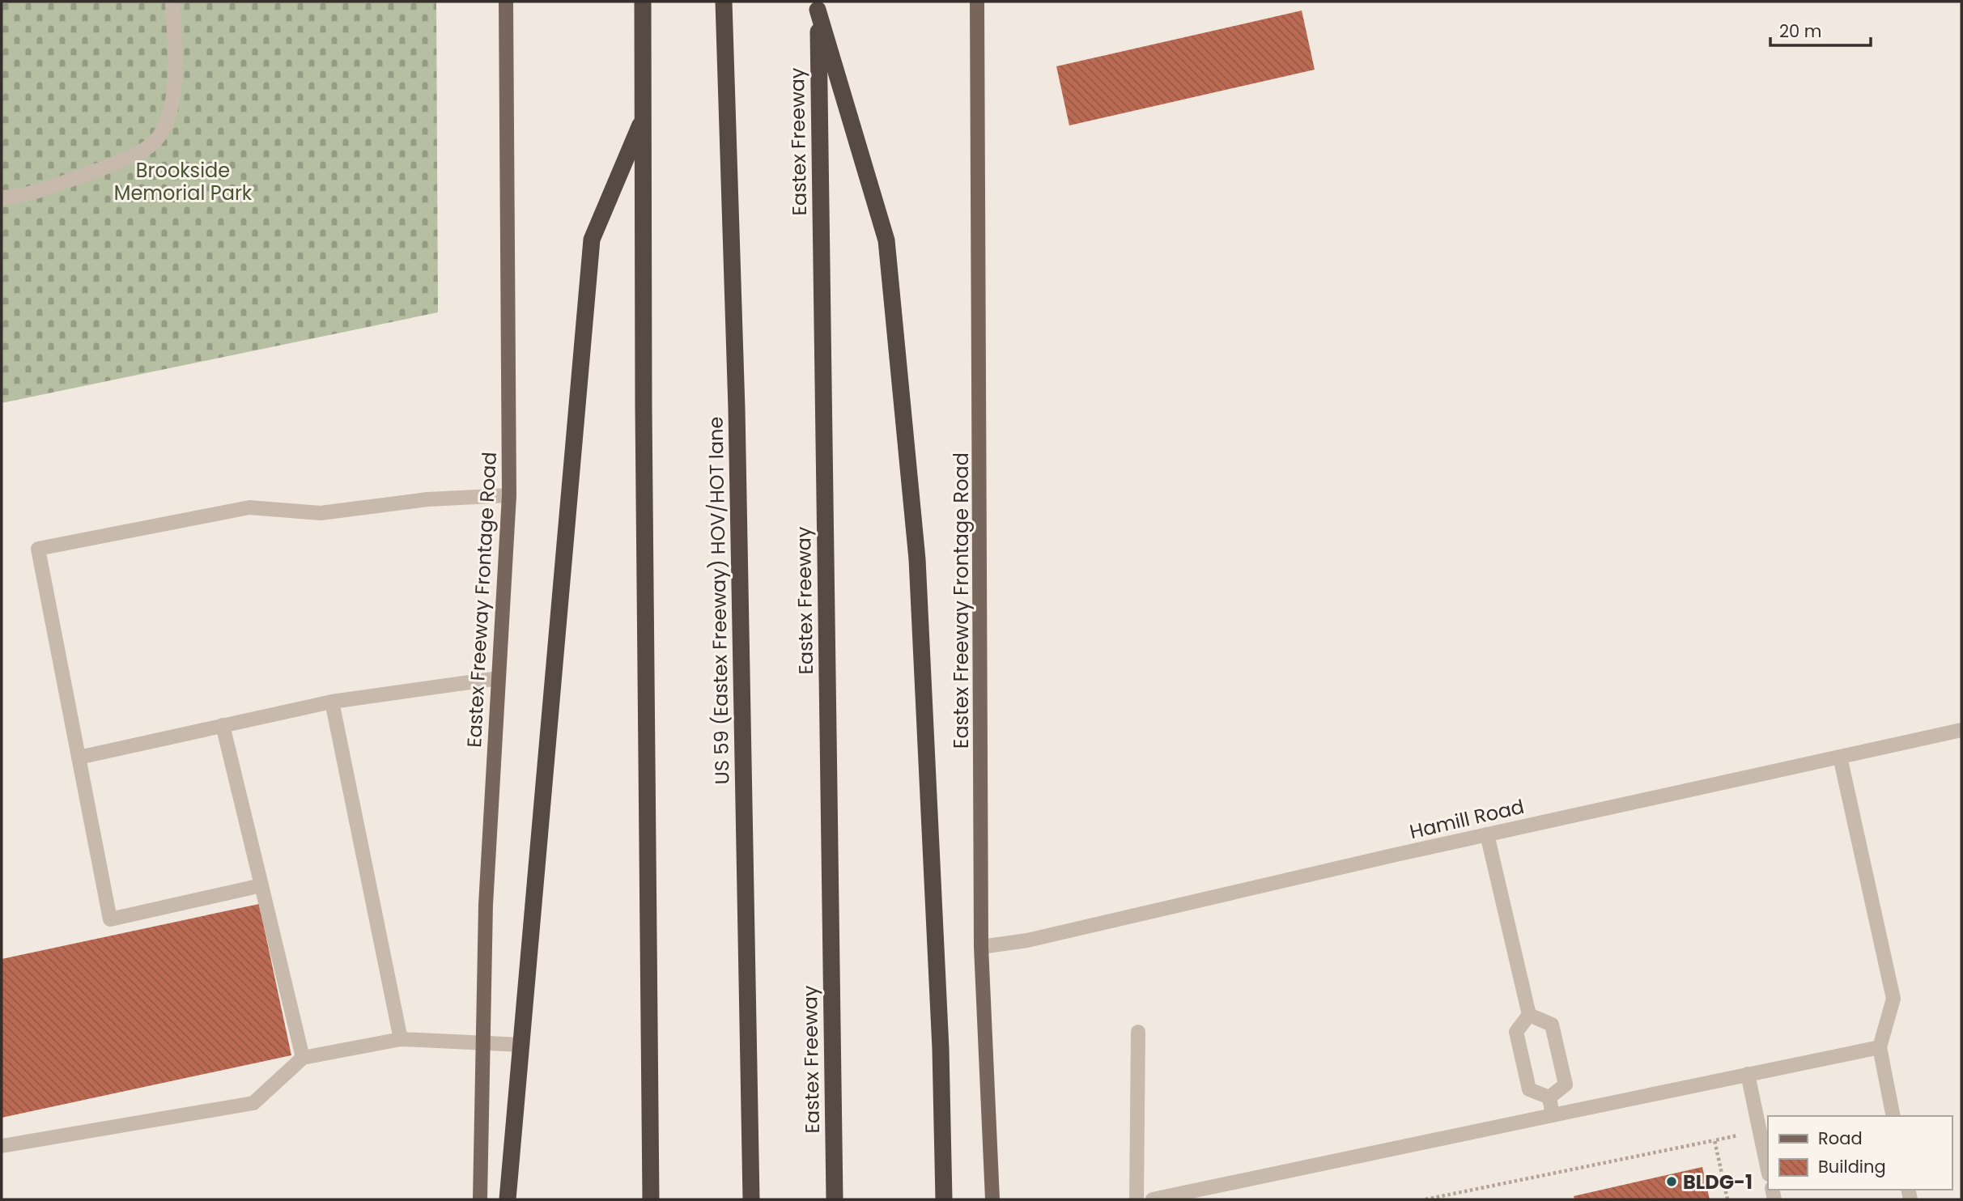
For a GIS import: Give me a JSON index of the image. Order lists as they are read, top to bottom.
{
  "streets": {
    "highway": ["Eastex Freeway", "US 59 (Eastex Freeway) HOV/HOT lane"],
    "main road": ["Eastex Freeway Frontage Road"],
    "street": ["Hamill Road"]
  },
  "crossings": [
    ["Eastex Freeway Frontage Road", "Hamill Road"]
  ],
  "parks": ["Brookside Memorial Park"],
  "places": ["BLDG-1"],
  "legend": ["Road", "Building"],
  "scale_bar": "20 m"
}
